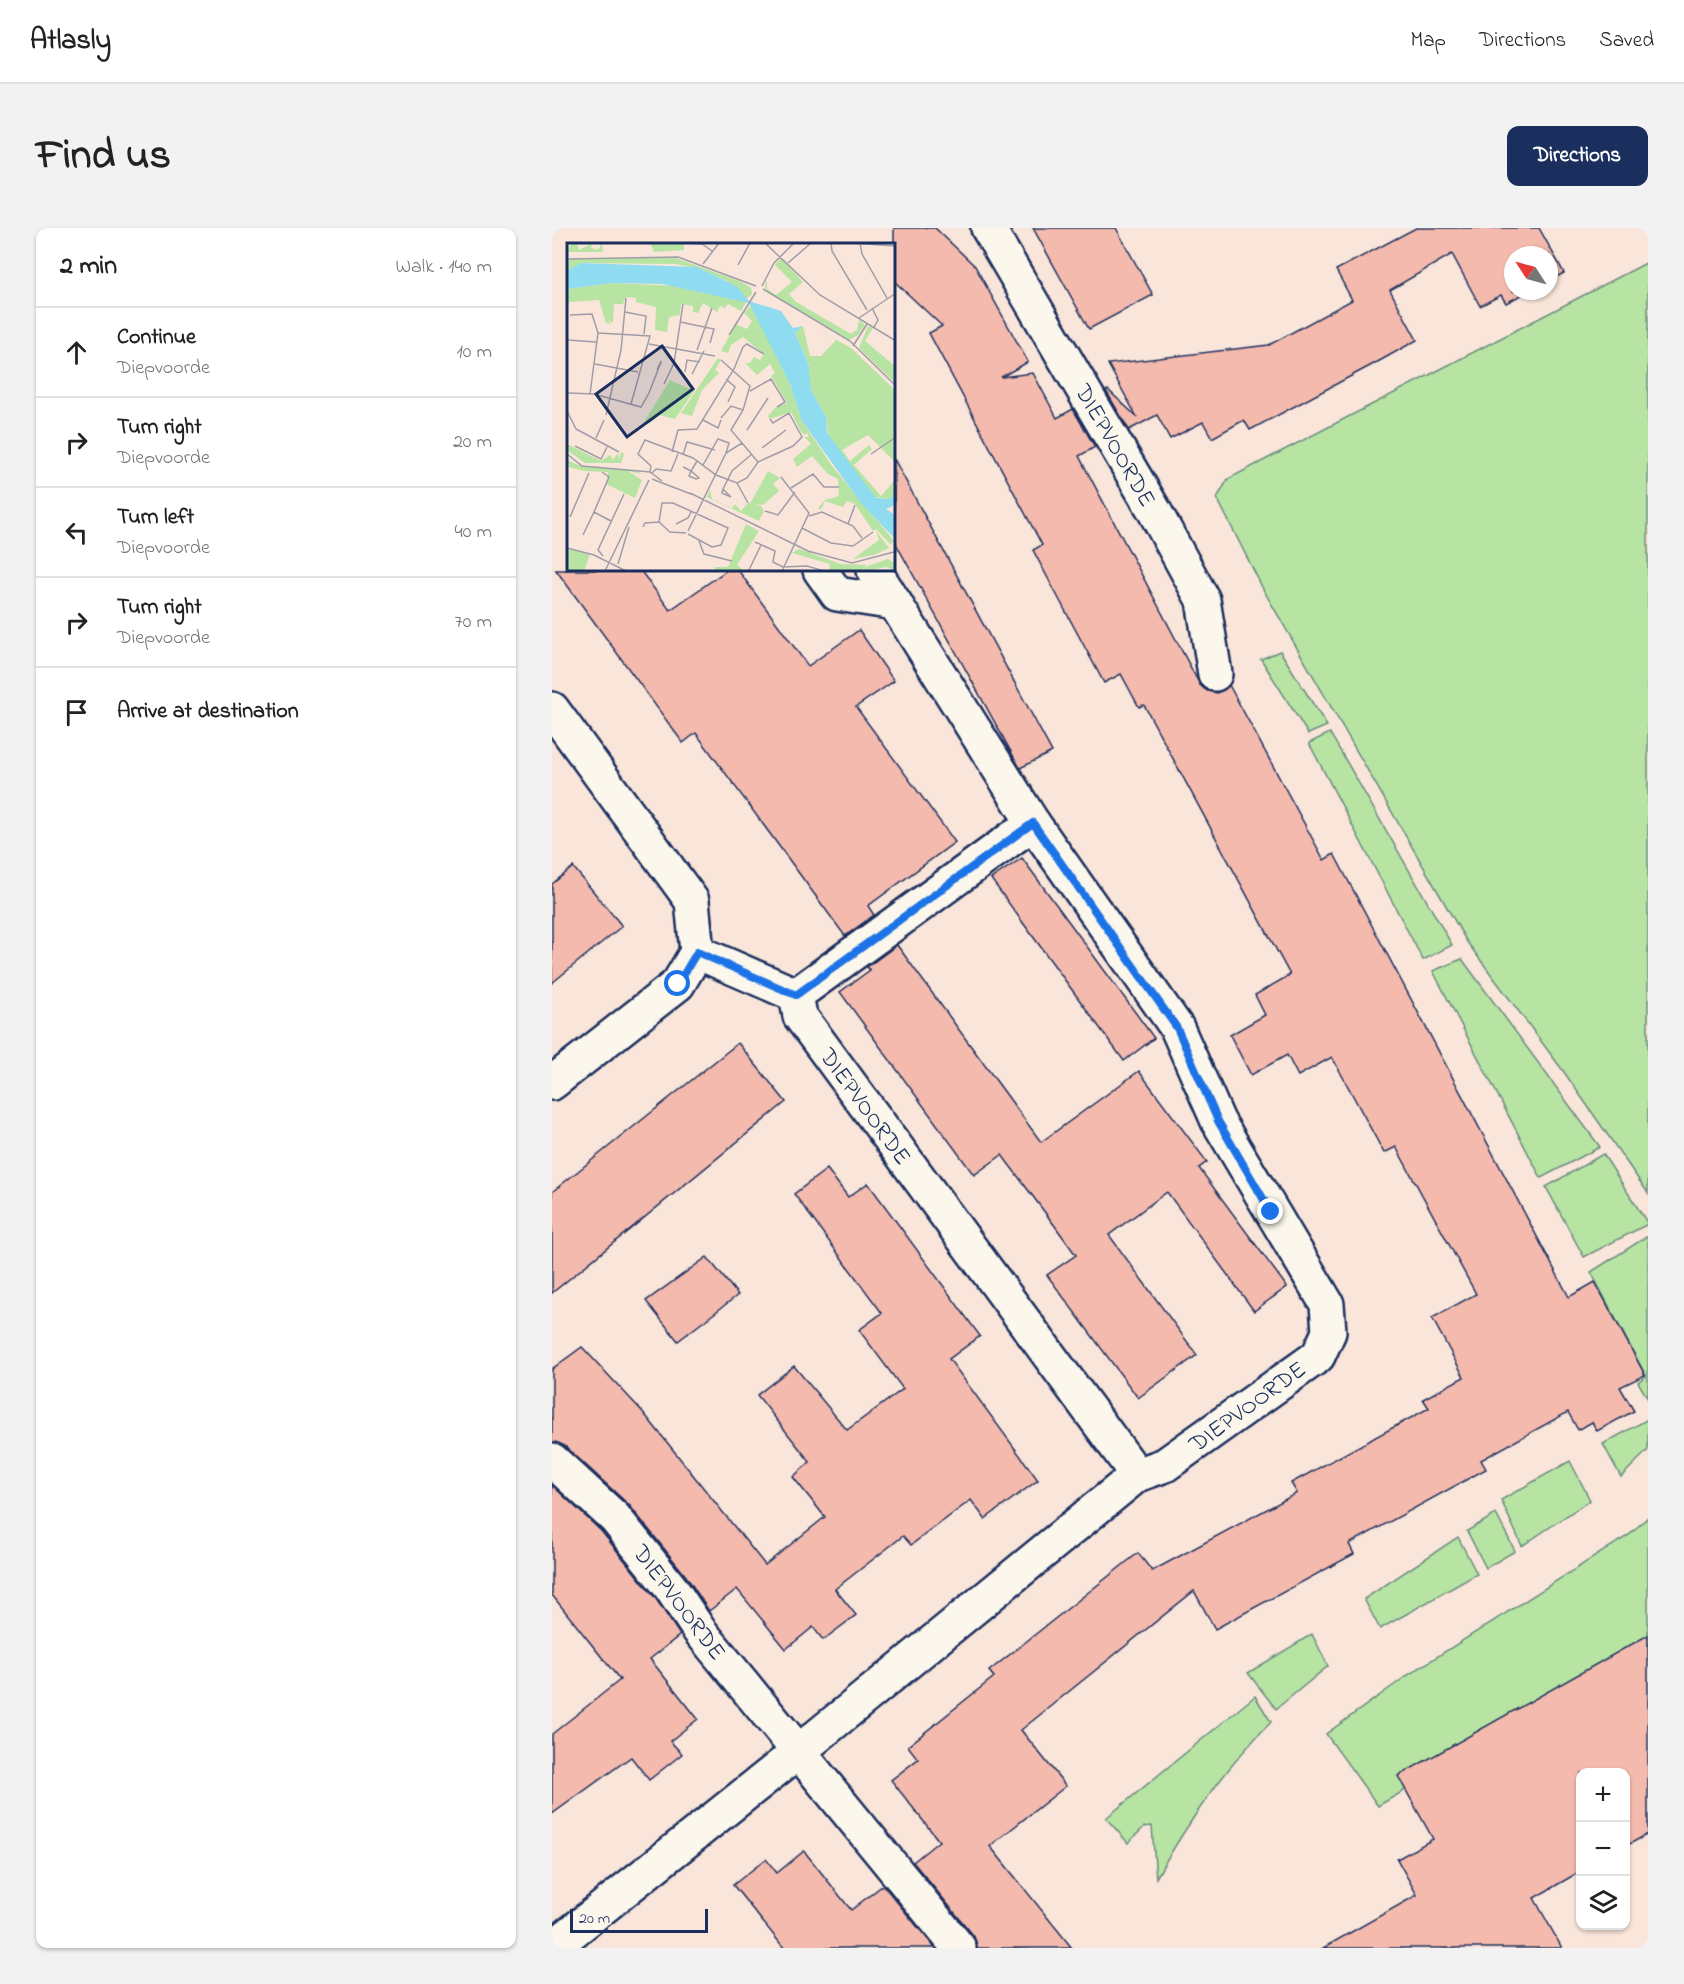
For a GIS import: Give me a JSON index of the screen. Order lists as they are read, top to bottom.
{
  "streets": {
    "street": ["DIEPVOORDE"]
  },
  "scale_bar": "20 m",
  "north": "top left",
  "page": {
    "header": "Atlasly",
    "nav": ["Map", "Directions", "Saved"],
    "title": "Find us",
    "buttons": "Directions",
    "heading": ["2 min", "Walk · 140 m"],
    "list": [
      ["Continue", "Diepvoorde", "10 m"],
      ["Turn right", "Diepvoorde", "20 m"],
      ["Turn left", "Diepvoorde", "40 m"],
      ["Turn right", "Diepvoorde", "70 m"],
      "Arrive at destination"
    ],
    "map_buttons": ["+", "−"],
    "scale": "20 m"
  }
}
